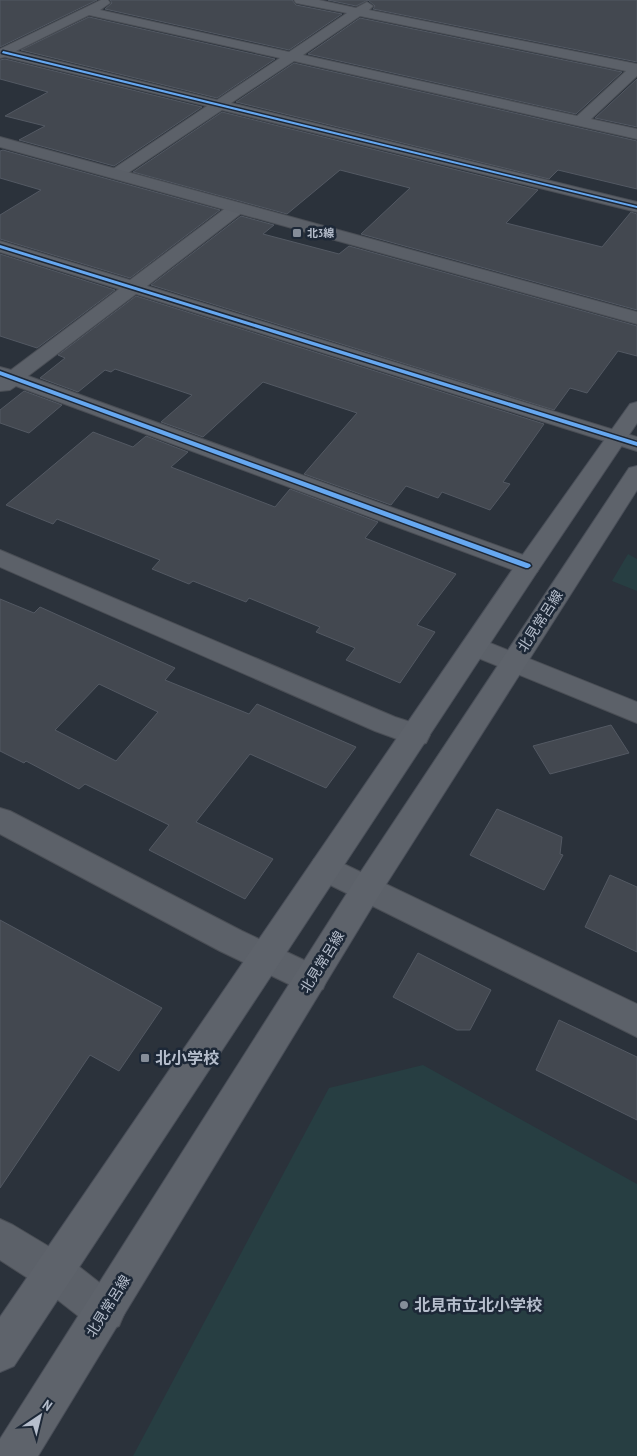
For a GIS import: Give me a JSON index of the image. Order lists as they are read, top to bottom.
{
  "streets": {
    "main road": ["北見常呂線"]
  },
  "places": {
    "transit": ["北3線", "北小学校"],
    "other": ["北見市立北小学校"]
  },
  "north": "top right"
}
